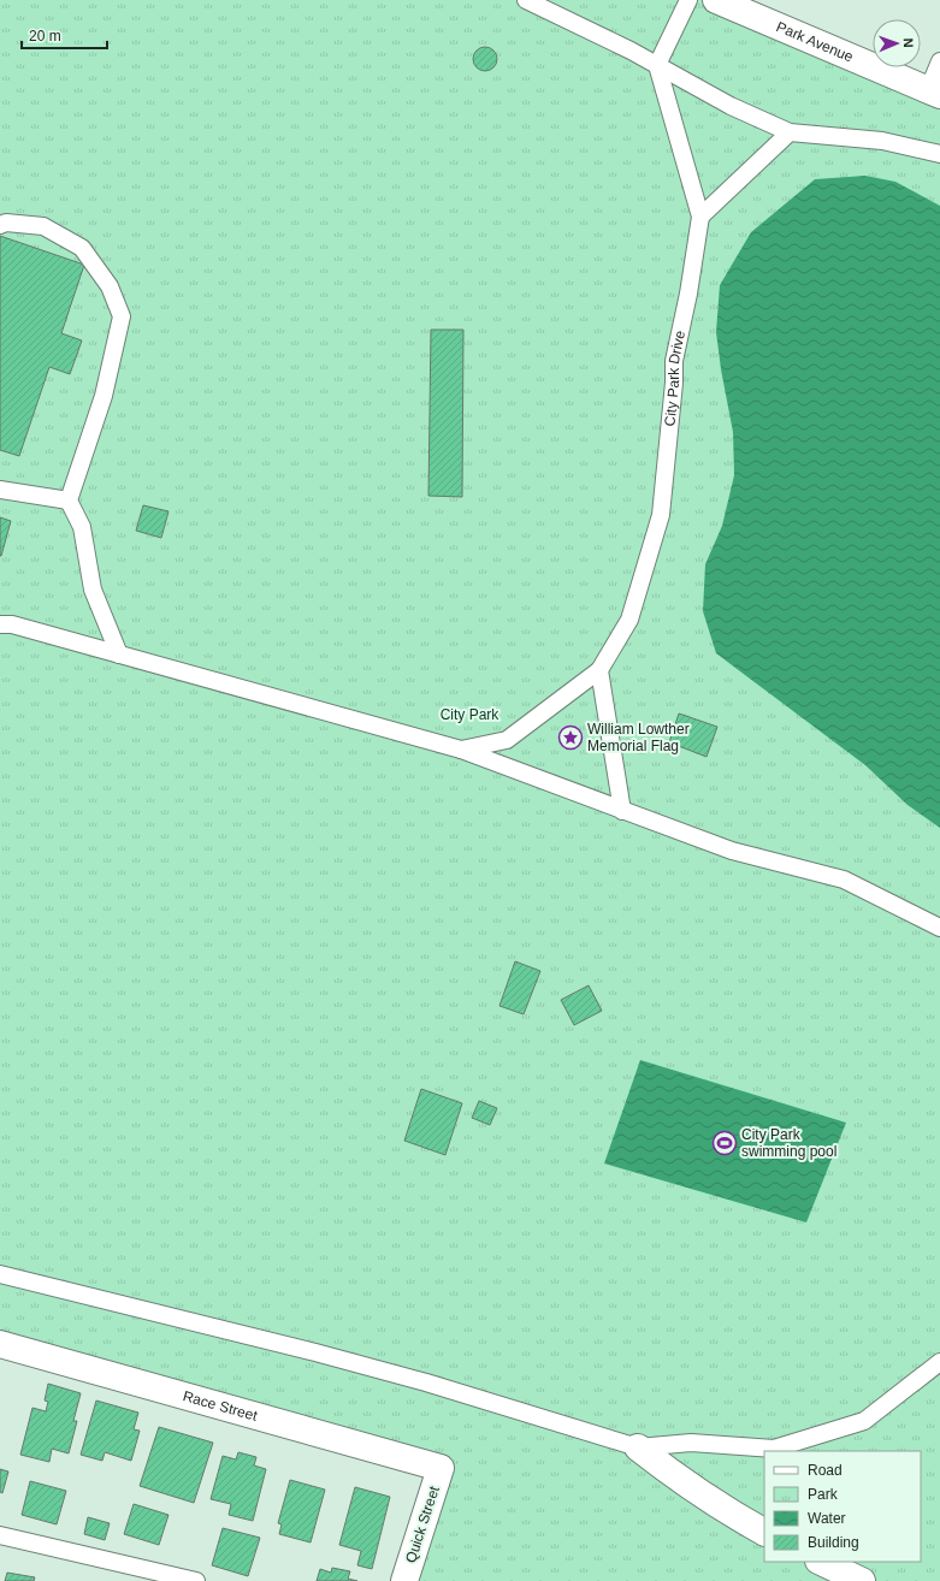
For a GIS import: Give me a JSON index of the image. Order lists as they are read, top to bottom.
{
  "streets": {
    "street": ["Park Avenue", "Race Street", "Quick Street"],
    "lane": ["City Park Drive"]
  },
  "crossings": [
    ["Race Street", "Quick Street"]
  ],
  "parks": ["City Park"],
  "places": {
    "place": ["William Lowther Memorial Flag"],
    "sports": ["City Park swimming pool"]
  },
  "legend": [
    "Road",
    "Park",
    "Water",
    "Building"
  ],
  "scale_bar": "20 m",
  "north": "right"
}
